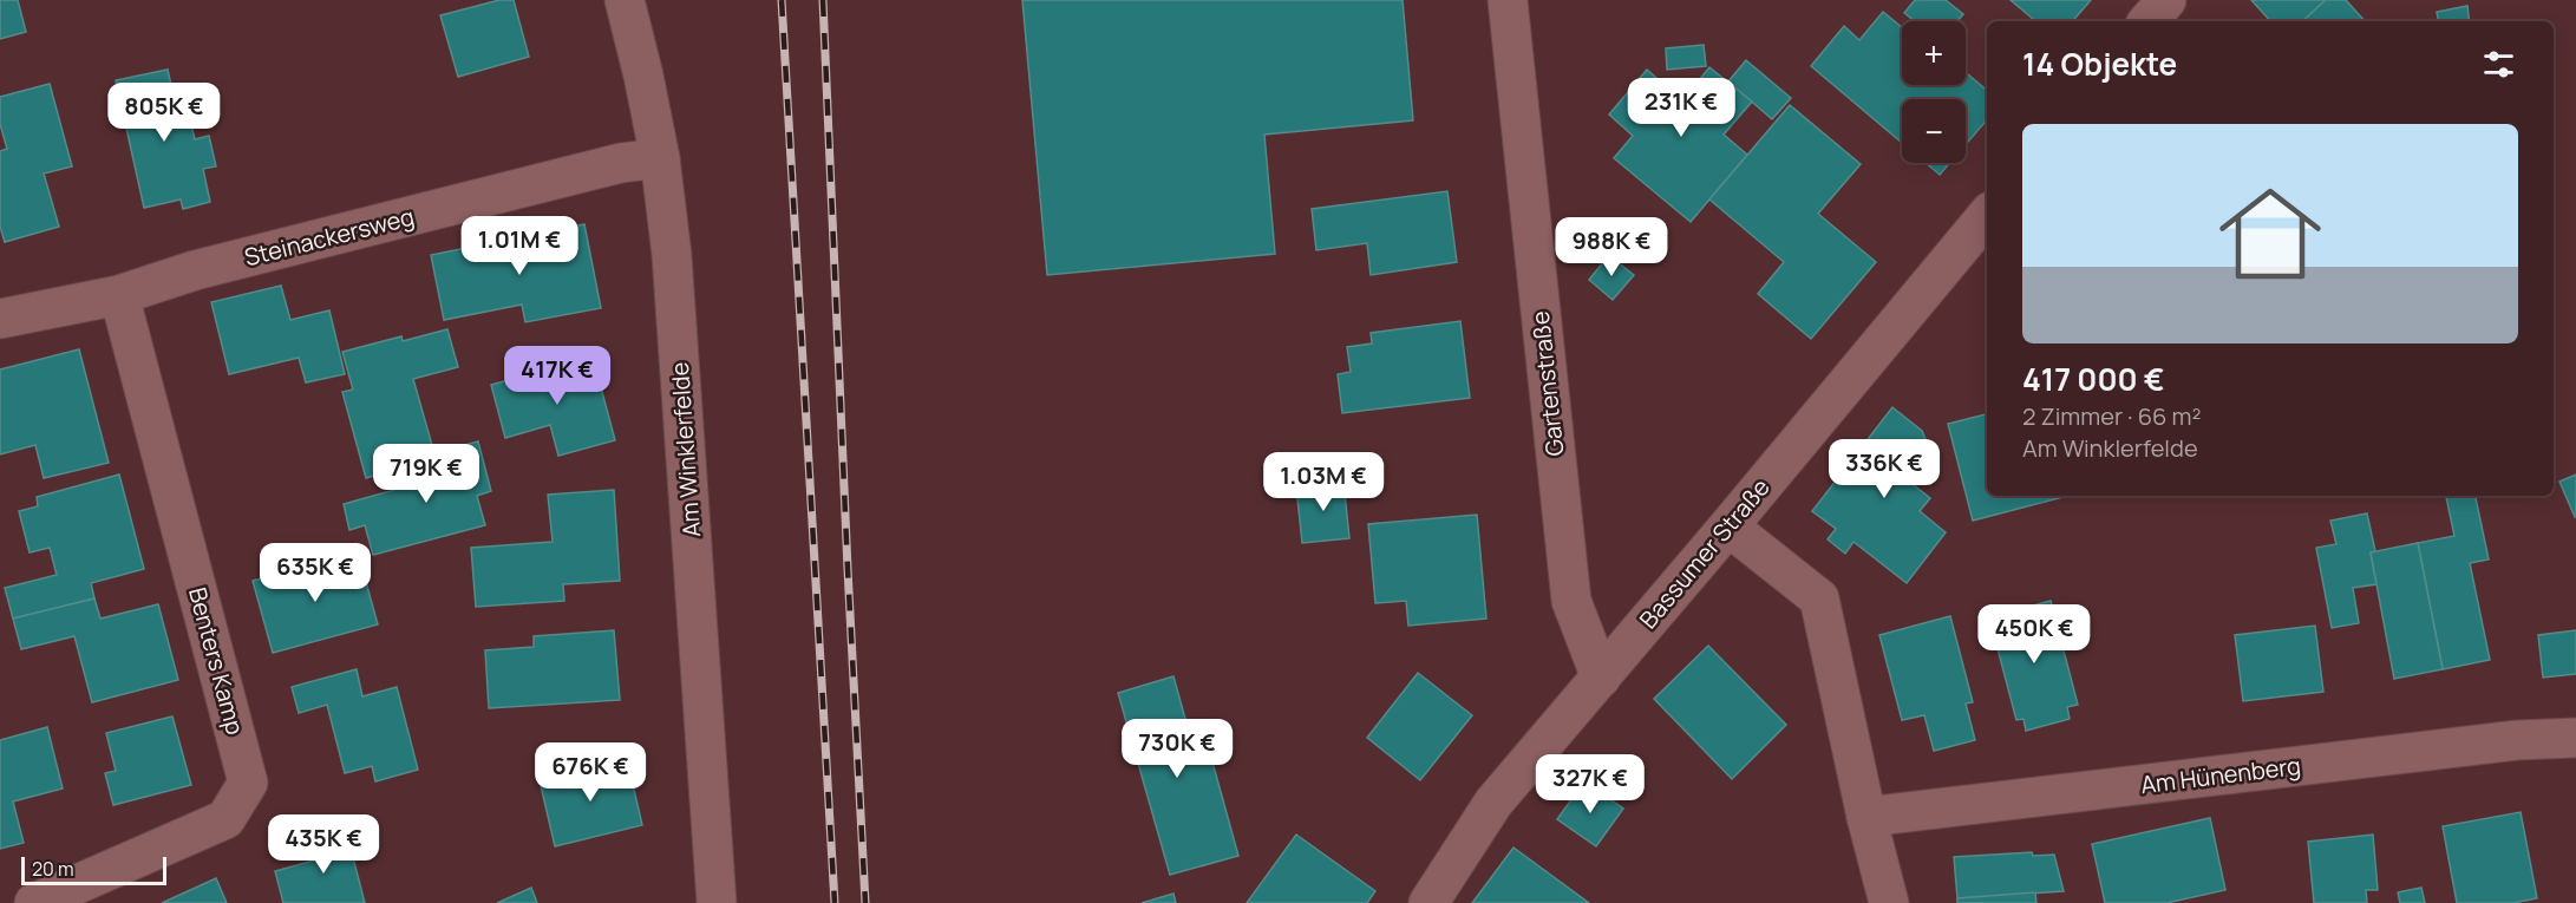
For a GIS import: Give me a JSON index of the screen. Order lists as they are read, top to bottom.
{
  "streets": {
    "street": [
      "Steinackersweg",
      "Gartenstraße",
      "Am Winklerfelde",
      "Bassumer Straße",
      "Benters Kamp",
      "Am Hünenberg"
    ]
  },
  "crossings": [
    ["Steinackersweg", "Am Winklerfelde"],
    ["Steinackersweg", "Benters Kamp"],
    ["Gartenstraße", "Bassumer Straße"]
  ],
  "scale_bar": "20 m",
  "page": {
    "map_buttons": ["+", "−"],
    "heading": "14 Objekte",
    "price": [
      "231K €",
      "805K €",
      "1.01M €",
      "988K €",
      "417K €",
      "336K €",
      "719K €",
      "1.03M €",
      "635K €",
      "450K €",
      "730K €",
      "676K €",
      "327K €",
      "435K €"
    ],
    "list": [
      {
        "name": "417 000 €",
        "note": "2 Zimmer · 66 m² · Am Winklerfelde"
      }
    ],
    "scale": "20 m"
  }
}
